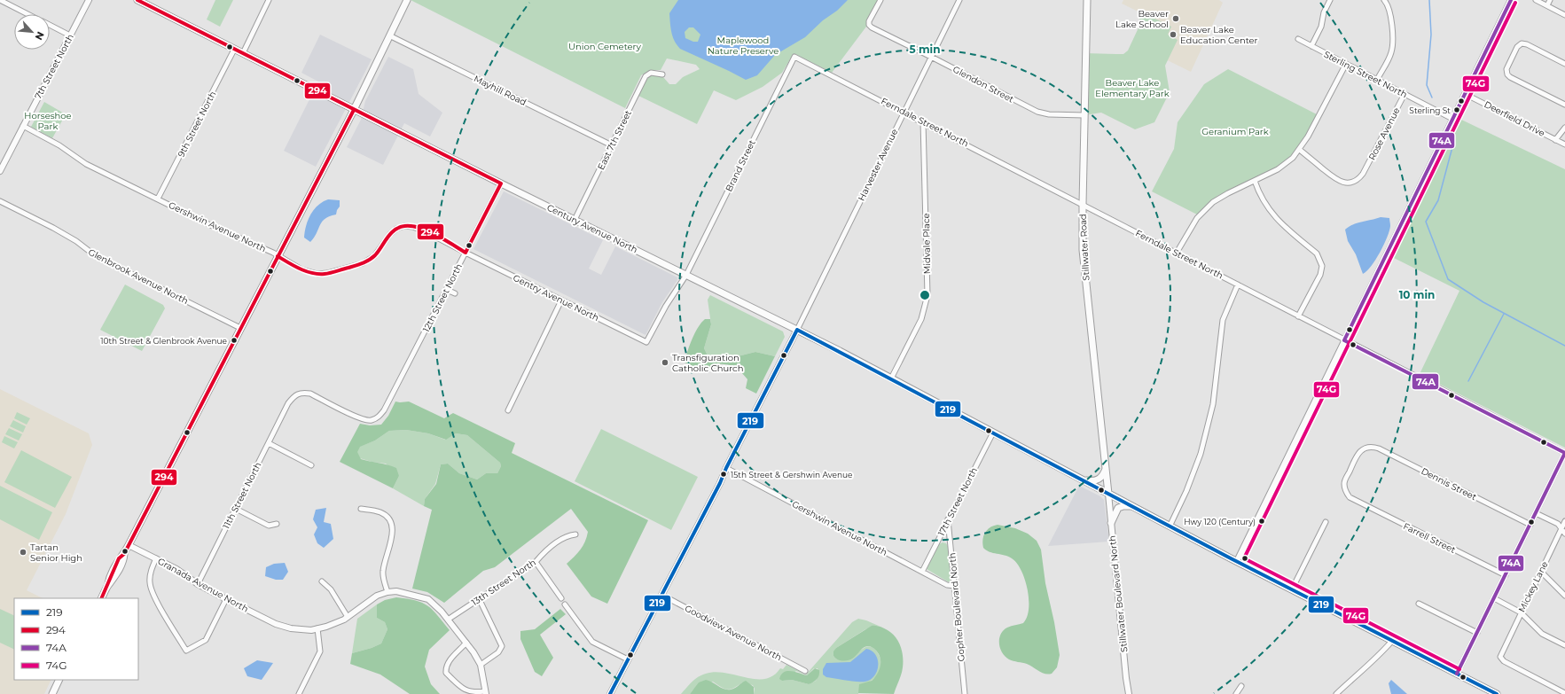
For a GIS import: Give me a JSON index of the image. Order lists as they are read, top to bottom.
{
  "streets": {
    "main road": ["Century Avenue North", "Stillwater Road"],
    "street": [
      "7th Street North",
      "Sterling Street North",
      "Glendon Street",
      "Mayhill Road",
      "Deerfield Drive",
      "Ferndale Street North",
      "9th Street North",
      "Rose Avenue",
      "East 7th Street",
      "Harvester Avenue",
      "Brand Street",
      "Gershwin Avenue North",
      "Midvale Place",
      "Glenbrook Avenue North",
      "12th Street North",
      "Gentry Avenue North",
      "Dennis Street",
      "11th Street North",
      "17th Street North",
      "Farrell Street",
      "13th Street North",
      "Granada Avenue North",
      "Mickey Lane",
      "Stillwater Boulevard North",
      "Gopher Boulevard North",
      "Goodview Avenue North"
    ]
  },
  "crossings": [
    ["7th Street North", "Gershwin Avenue North"],
    ["Sterling Street North", "Rose Avenue"],
    ["Glendon Street", "Harvester Avenue"],
    ["Glendon Street", "Stillwater Road"],
    ["Mayhill Road", "East 7th Street"],
    ["Ferndale Street North", "Harvester Avenue"],
    ["Ferndale Street North", "Brand Street"],
    ["Ferndale Street North", "Midvale Place"],
    ["Ferndale Street North", "Stillwater Road"],
    ["9th Street North", "Gershwin Avenue North"],
    ["9th Street North", "Century Avenue North"],
    ["East 7th Street", "Century Avenue North"],
    ["Harvester Avenue", "Century Avenue North"],
    ["Brand Street", "Century Avenue North"],
    ["Brand Street", "Gentry Avenue North"],
    ["Gershwin Avenue North", "12th Street North"],
    ["Gershwin Avenue North", "Gentry Avenue North"],
    ["Gershwin Avenue North", "17th Street North"],
    ["Gershwin Avenue North", "Gopher Boulevard North"],
    ["Century Avenue North", "Midvale Place"],
    ["Century Avenue North", "Stillwater Road"],
    ["Century Avenue North", "12th Street North"],
    ["Century Avenue North", "17th Street North"],
    ["Century Avenue North", "Stillwater Boulevard North"],
    ["Stillwater Road", "Stillwater Boulevard North"],
    ["12th Street North", "Gentry Avenue North"],
    ["12th Street North", "11th Street North"],
    ["Dennis Street", "Farrell Street"],
    ["11th Street North", "Granada Avenue North"],
    ["17th Street North", "Gopher Boulevard North"],
    ["13th Street North", "Granada Avenue North"]
  ],
  "parks": [
    "Maplewood Nature Preserve",
    "Union Cemetery",
    "Beaver Lake Elementary Park",
    "Horseshoe Park",
    "Geranium Park"
  ],
  "places": [
    "Beaver Lake School",
    "Beaver Lake Education Center",
    "Sterling St",
    "10th Street & Glenbrook Avenue",
    "Transfiguration Catholic Church",
    "15th Street & Gershwin Avenue",
    "Hwy 120 (Century)",
    "Tartan Senior High"
  ],
  "lines": [
    "transit line 294",
    "transit line 74A",
    "transit line 74G",
    "transit line 219"
  ],
  "legend": [
    "219",
    "294",
    "74A",
    "74G"
  ],
  "north": "bottom right",
  "rings": ["5 min", "10 min"]
}
